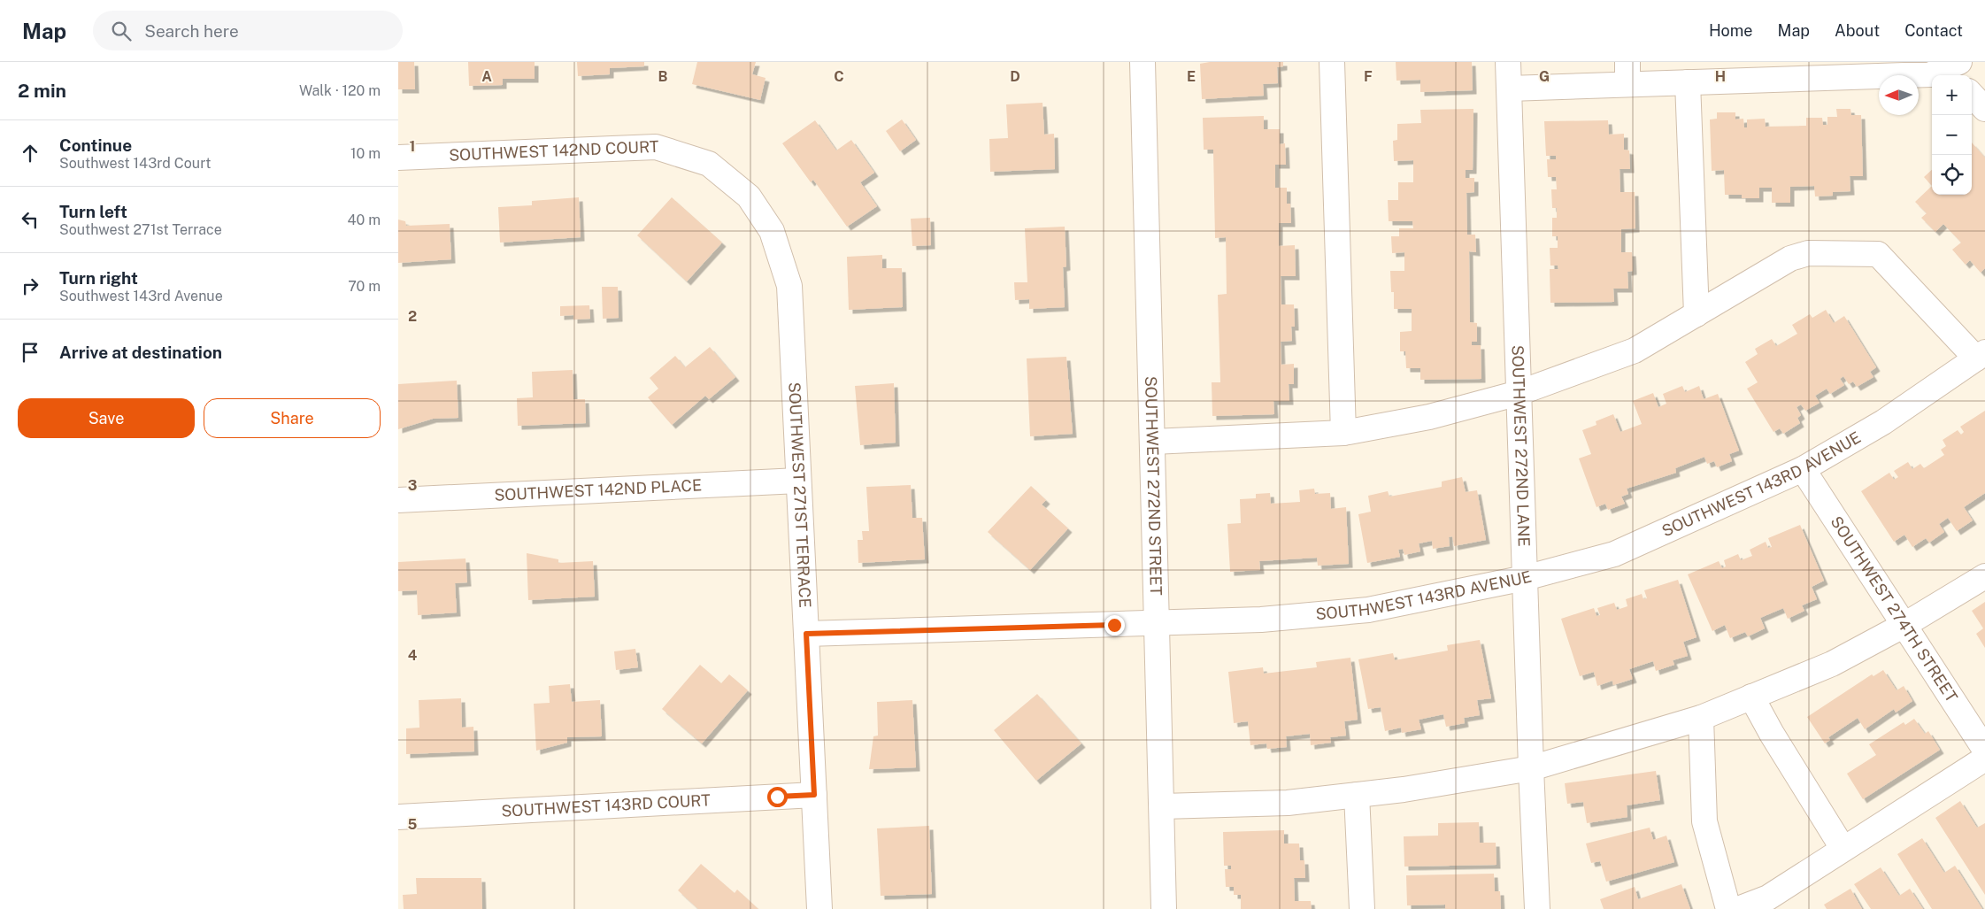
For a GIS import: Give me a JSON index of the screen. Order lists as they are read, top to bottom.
{
  "streets": {
    "street": [
      "SOUTHWEST 142ND COURT",
      "SOUTHWEST 272ND LANE",
      "SOUTHWEST 143RD AVENUE",
      "SOUTHWEST 272ND STREET",
      "SOUTHWEST 142ND PLACE",
      "SOUTHWEST 271ST TERRACE",
      "SOUTHWEST 274TH STREET",
      "SOUTHWEST 143RD COURT"
    ]
  },
  "crossings": [
    ["SOUTHWEST 142ND COURT", "SOUTHWEST 271ST TERRACE"],
    ["SOUTHWEST 272ND LANE", "SOUTHWEST 143RD AVENUE"],
    ["SOUTHWEST 143RD AVENUE", "SOUTHWEST 272ND STREET"],
    ["SOUTHWEST 143RD AVENUE", "SOUTHWEST 271ST TERRACE"],
    ["SOUTHWEST 143RD AVENUE", "SOUTHWEST 274TH STREET"],
    ["SOUTHWEST 142ND PLACE", "SOUTHWEST 271ST TERRACE"],
    ["SOUTHWEST 271ST TERRACE", "SOUTHWEST 143RD COURT"]
  ],
  "north": "left",
  "page": {
    "header": "Map",
    "search": "Search here",
    "nav": [
      "Home",
      "Map",
      "About",
      "Contact"
    ],
    "heading": ["2 min", "Walk · 120 m"],
    "map_buttons": ["+", "−"],
    "list": [
      ["Continue", "Southwest 143rd Court", "10 m"],
      ["Turn left", "Southwest 271st Terrace", "40 m"],
      ["Turn right", "Southwest 143rd Avenue", "70 m"],
      "Arrive at destination"
    ],
    "buttons": ["Save", "Share"]
  },
  "grid": {
    "columns": [
      "A",
      "B",
      "C",
      "D",
      "E",
      "F",
      "G",
      "H"
    ],
    "rows": [
      "1",
      "2",
      "3",
      "4",
      "5"
    ]
  }
}
